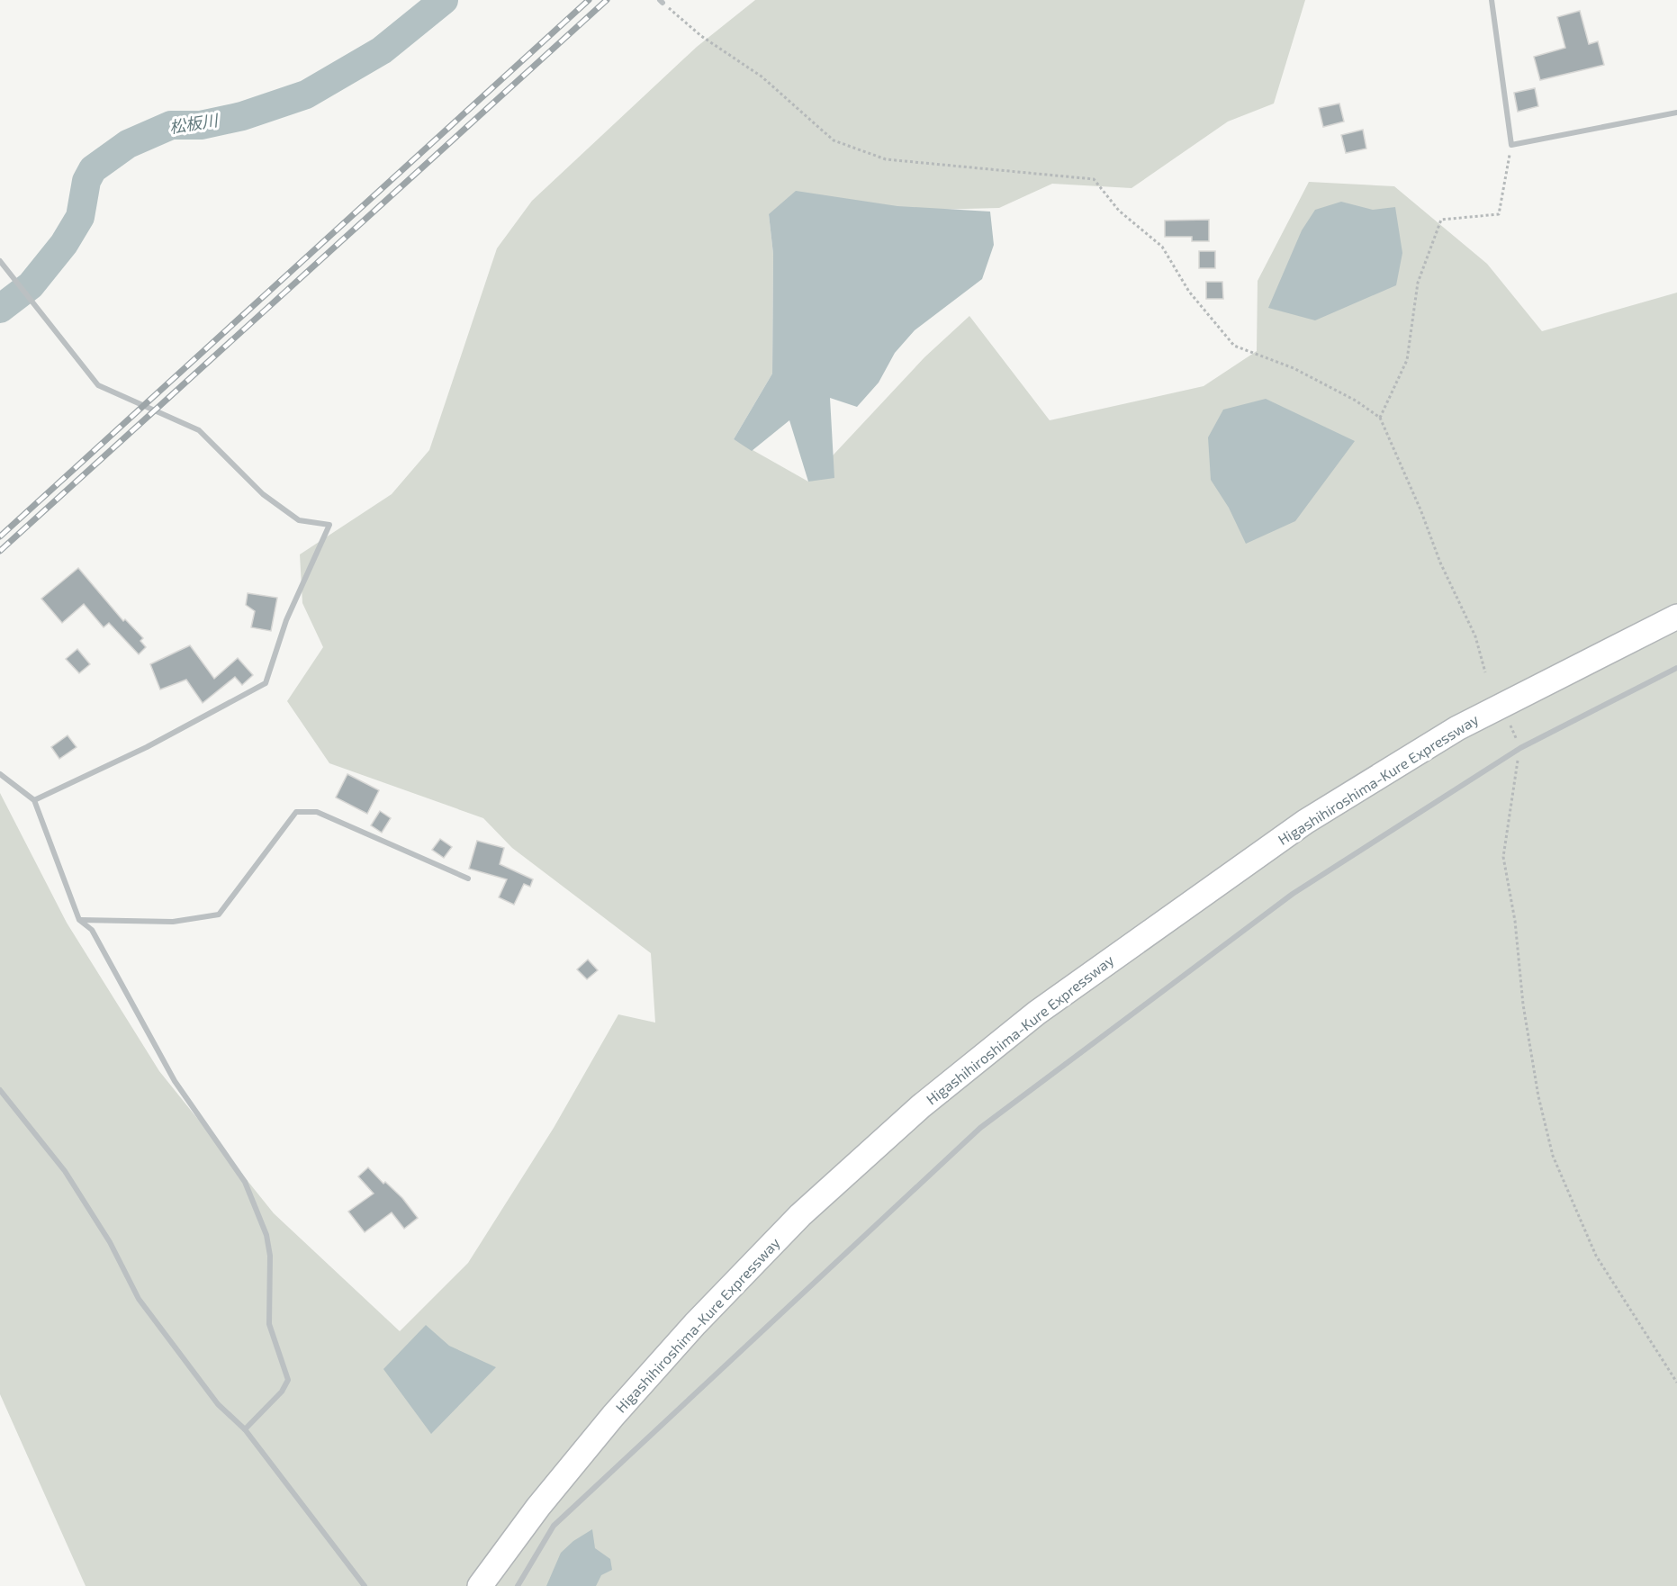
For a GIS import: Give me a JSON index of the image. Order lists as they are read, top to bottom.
{
  "streets": {
    "highway": ["Higashihiroshima-Kure Expressway"]
  },
  "water": ["松板川"]
}
